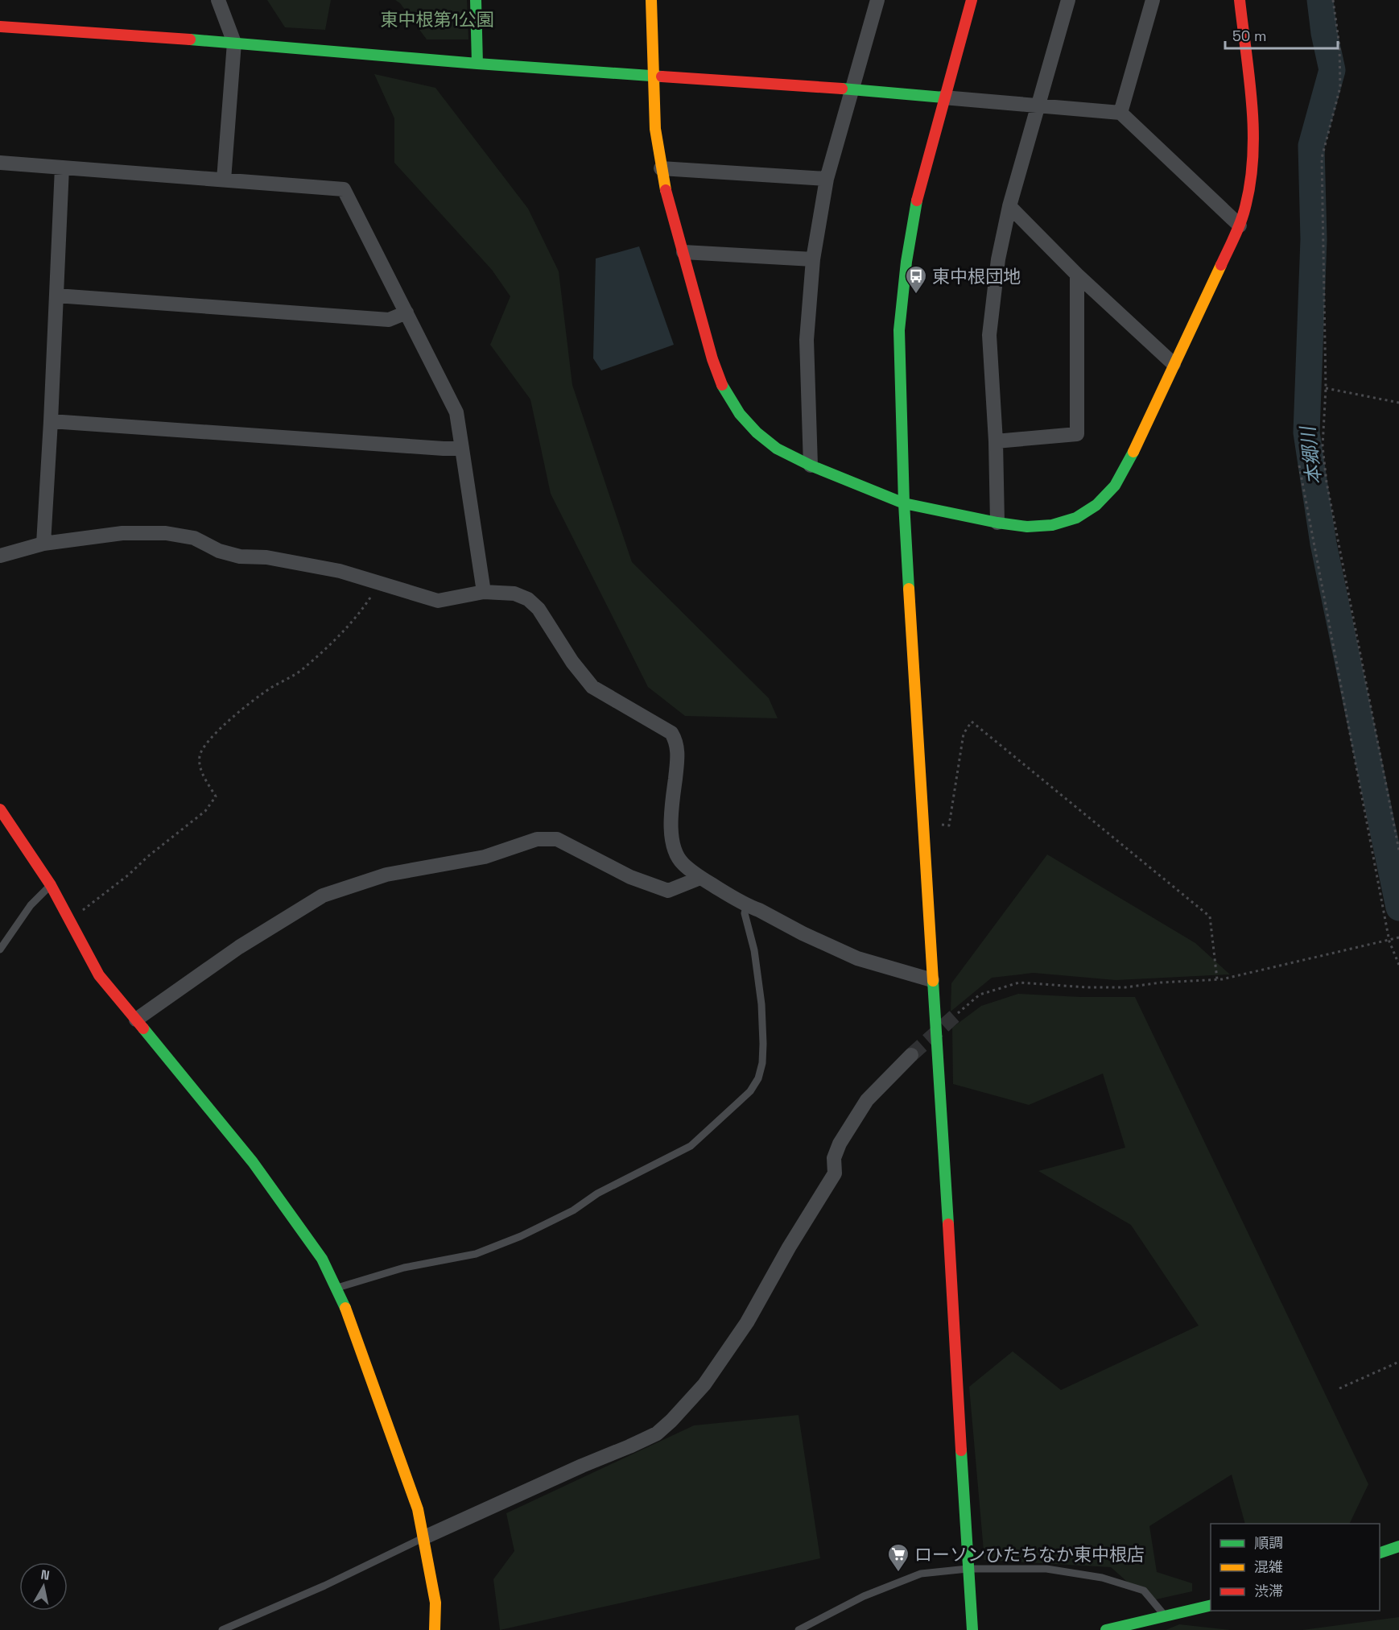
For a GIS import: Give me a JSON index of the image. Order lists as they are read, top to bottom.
{
  "water": ["本郷川"],
  "parks": ["東中根第1公園"],
  "places": {
    "bus stop": ["東中根団地"],
    "supermarket": ["ローソンひたちなか東中根店"]
  },
  "legend": ["順調", "混雑", "渋滞"],
  "scale_bar": "50 m",
  "north": "top"
}
